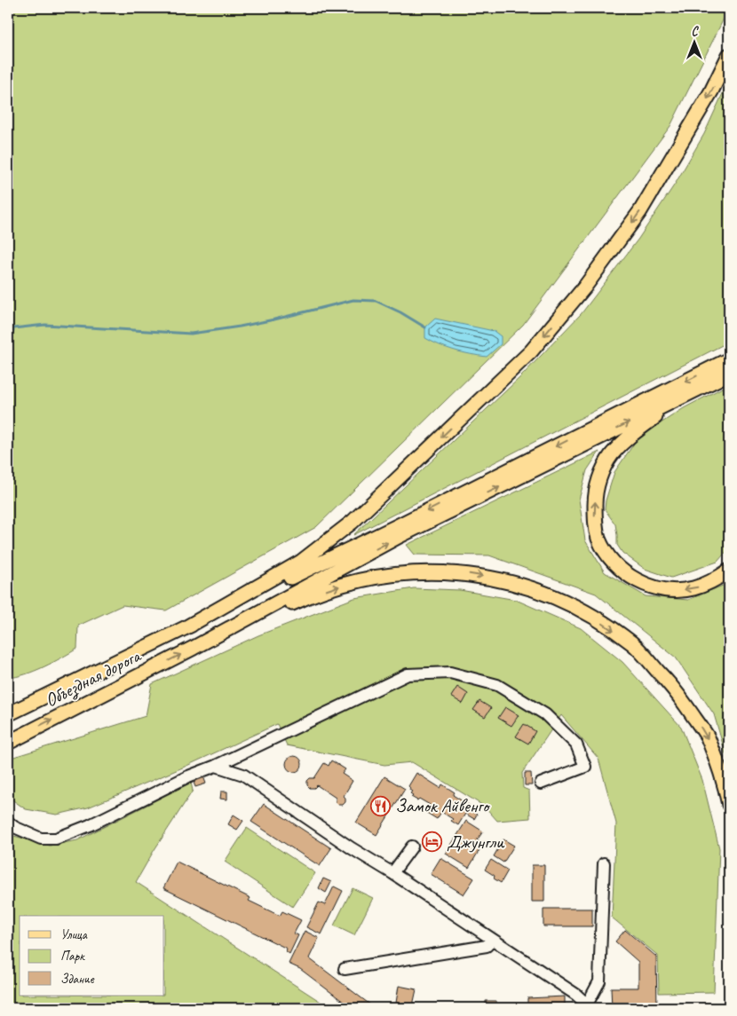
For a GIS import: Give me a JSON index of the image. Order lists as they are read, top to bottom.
{
  "streets": {
    "main road": ["Объездная дорога"]
  },
  "places": {
    "restaurant": ["Замок Айвенго"],
    "hotel": ["Джунгли"]
  },
  "legend": ["Улица", "Парк", "Здание"],
  "north": "top"
}
